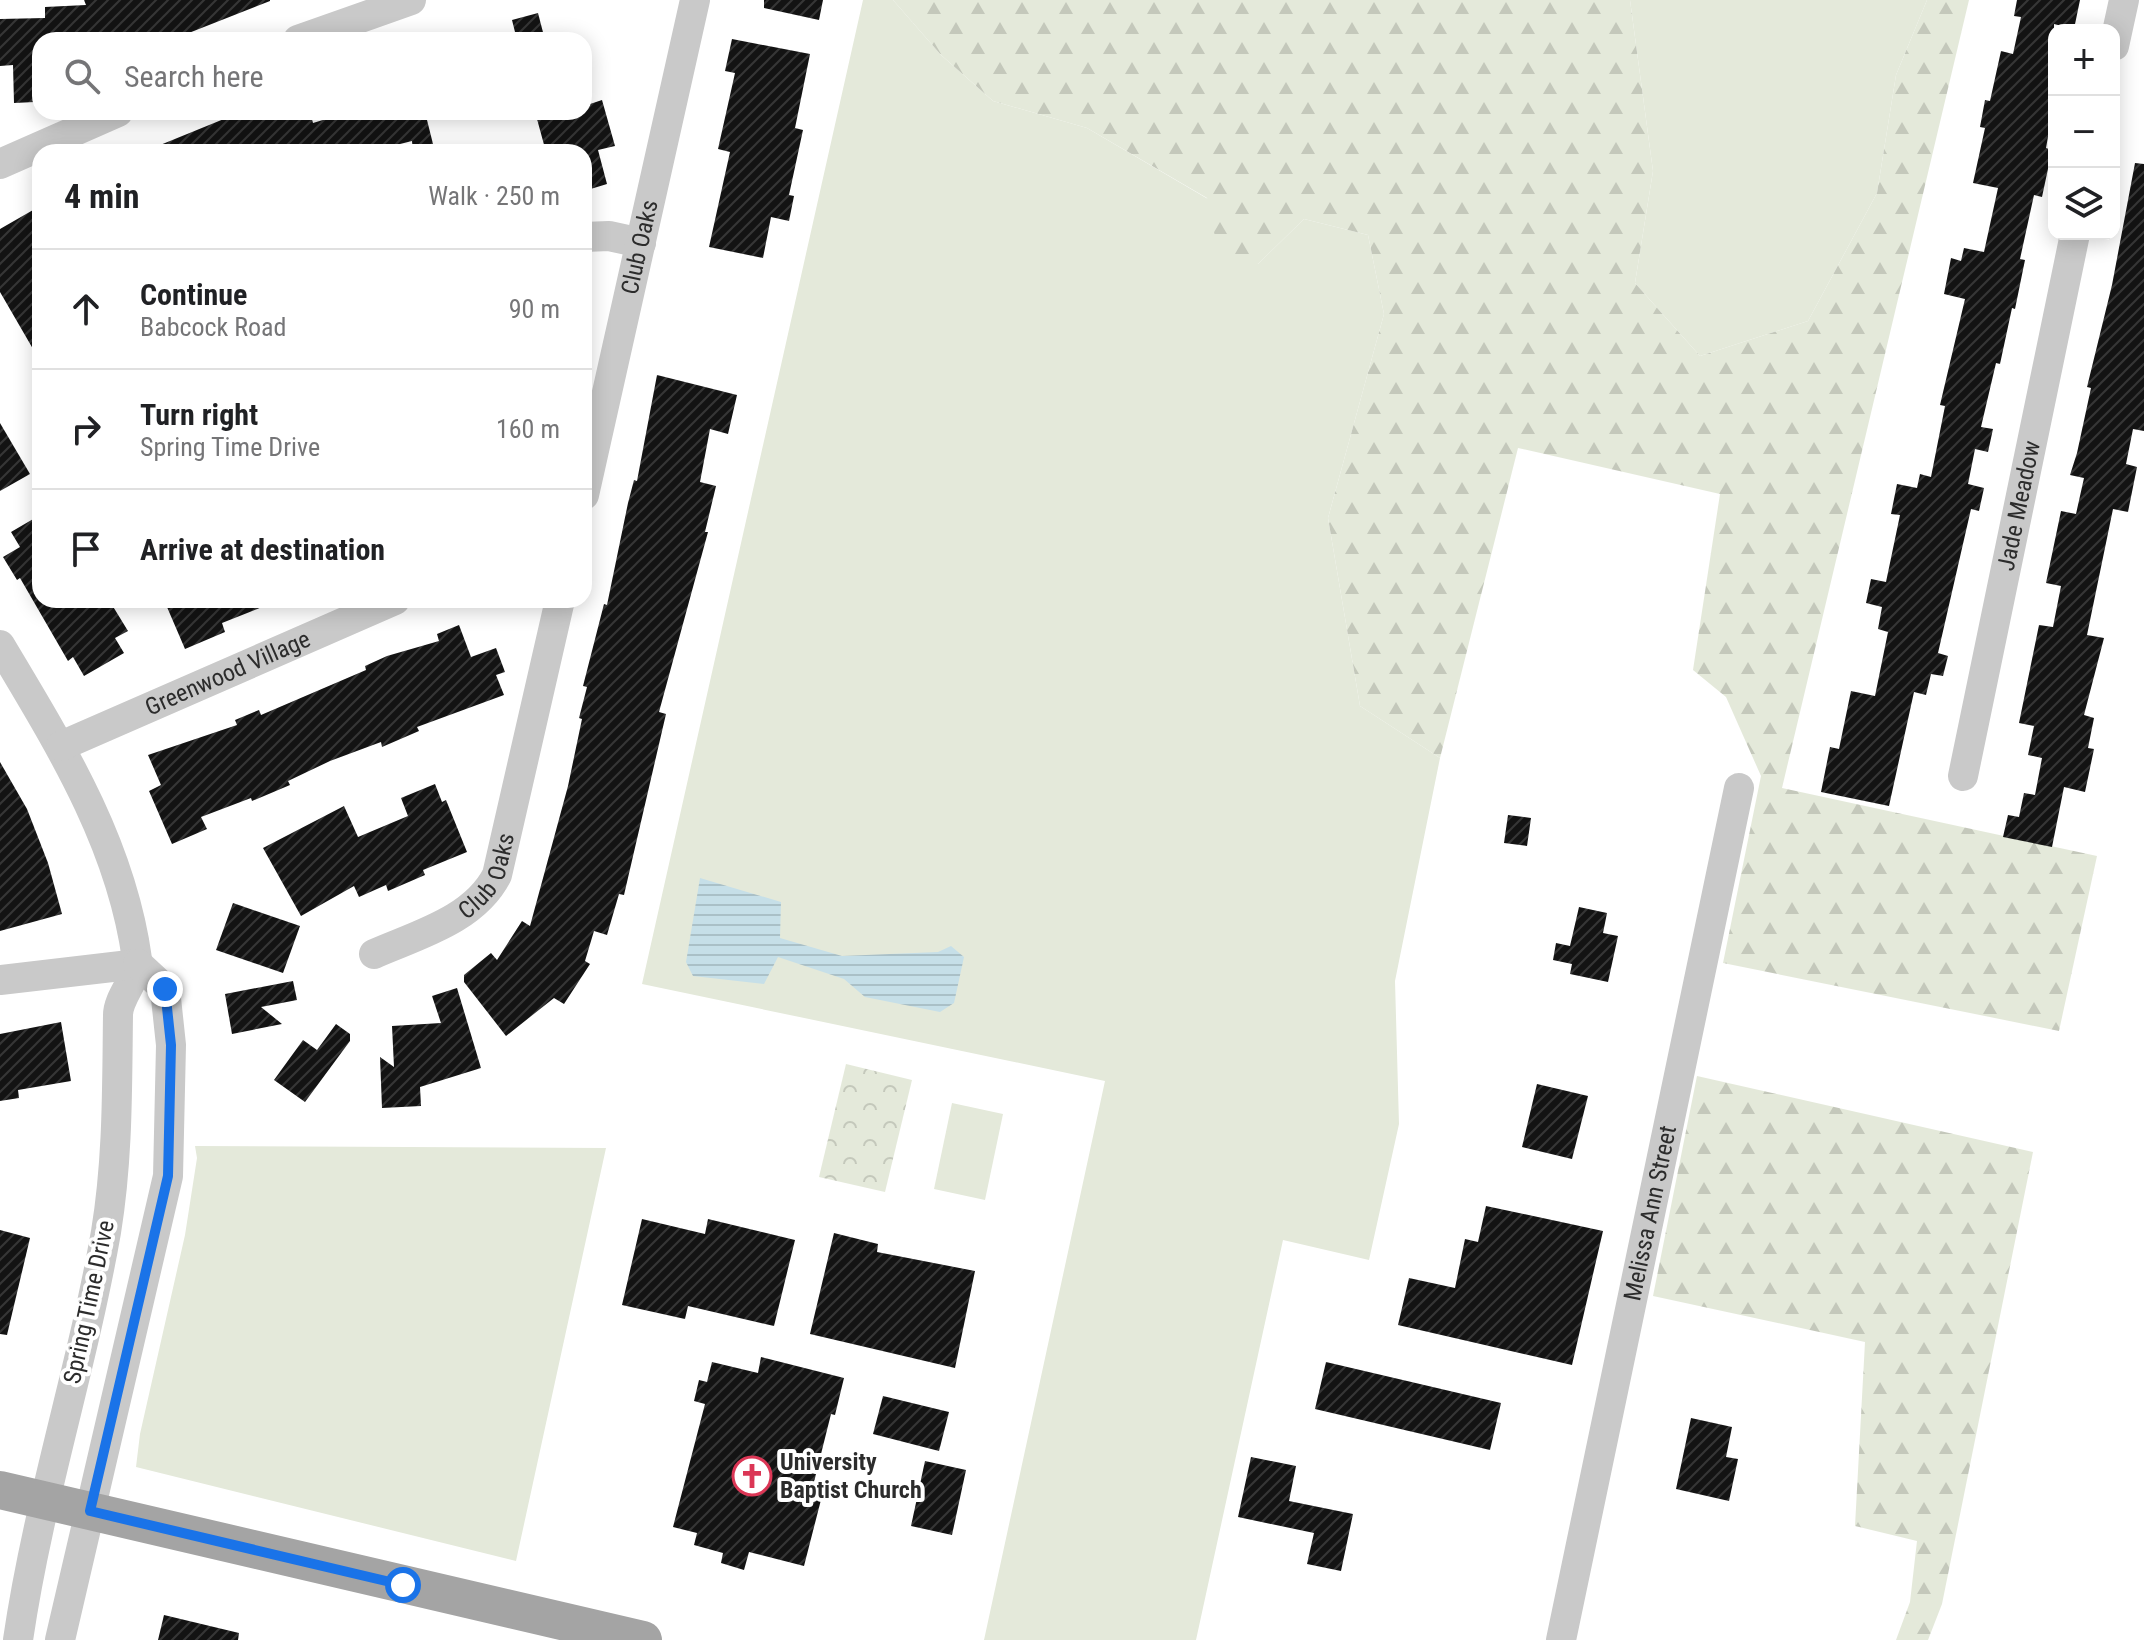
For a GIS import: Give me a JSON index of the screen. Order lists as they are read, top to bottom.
{
  "streets": {
    "street": [
      "Club Oaks",
      "Jade Meadow",
      "Greenwood Village",
      "Melissa Ann Street",
      "Spring Time Drive"
    ]
  },
  "places": {
    "church": ["University Baptist Church"]
  },
  "page": {
    "map_buttons": ["+", "−"],
    "search": "Search here",
    "heading": ["4 min", "Walk · 250 m"],
    "list": [
      ["Continue", "Babcock Road", "90 m"],
      ["Turn right", "Spring Time Drive", "160 m"],
      "Arrive at destination"
    ]
  }
}
